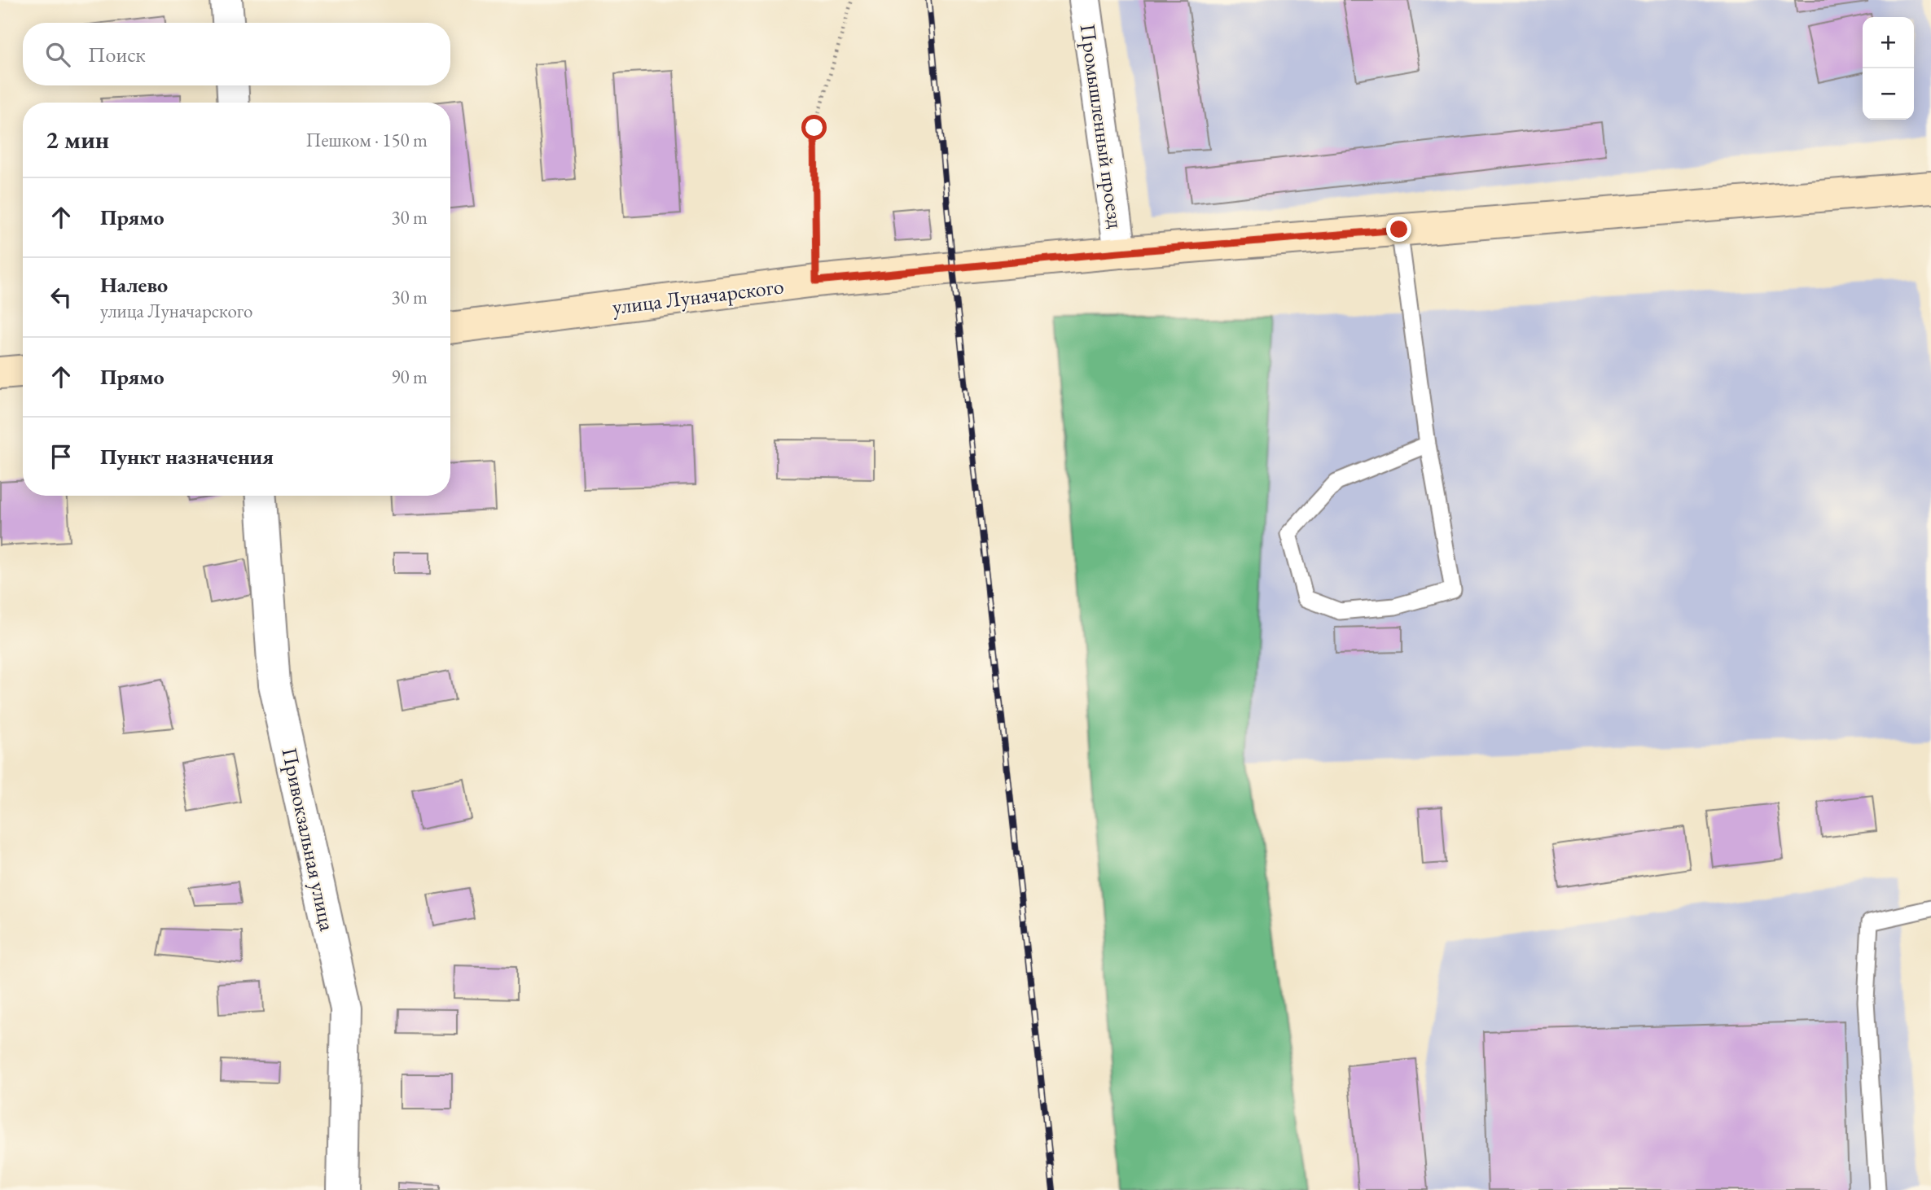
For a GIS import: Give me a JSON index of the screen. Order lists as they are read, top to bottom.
{
  "streets": {
    "main road": ["улица Луначарского"],
    "street": ["Промышленный проезд", "Привокзальная улица"]
  },
  "crossings": [
    ["Промышленный проезд", "улица Луначарского"]
  ],
  "page": {
    "map_buttons": ["+", "−"],
    "search": "Поиск",
    "heading": ["2 мин", "Пешком · 150 m"],
    "list": [
      ["Прямо", "30 m"],
      ["Налево", "улица Луначарского", "30 m"],
      ["Прямо", "90 m"],
      "Пункт назначения"
    ]
  }
}
